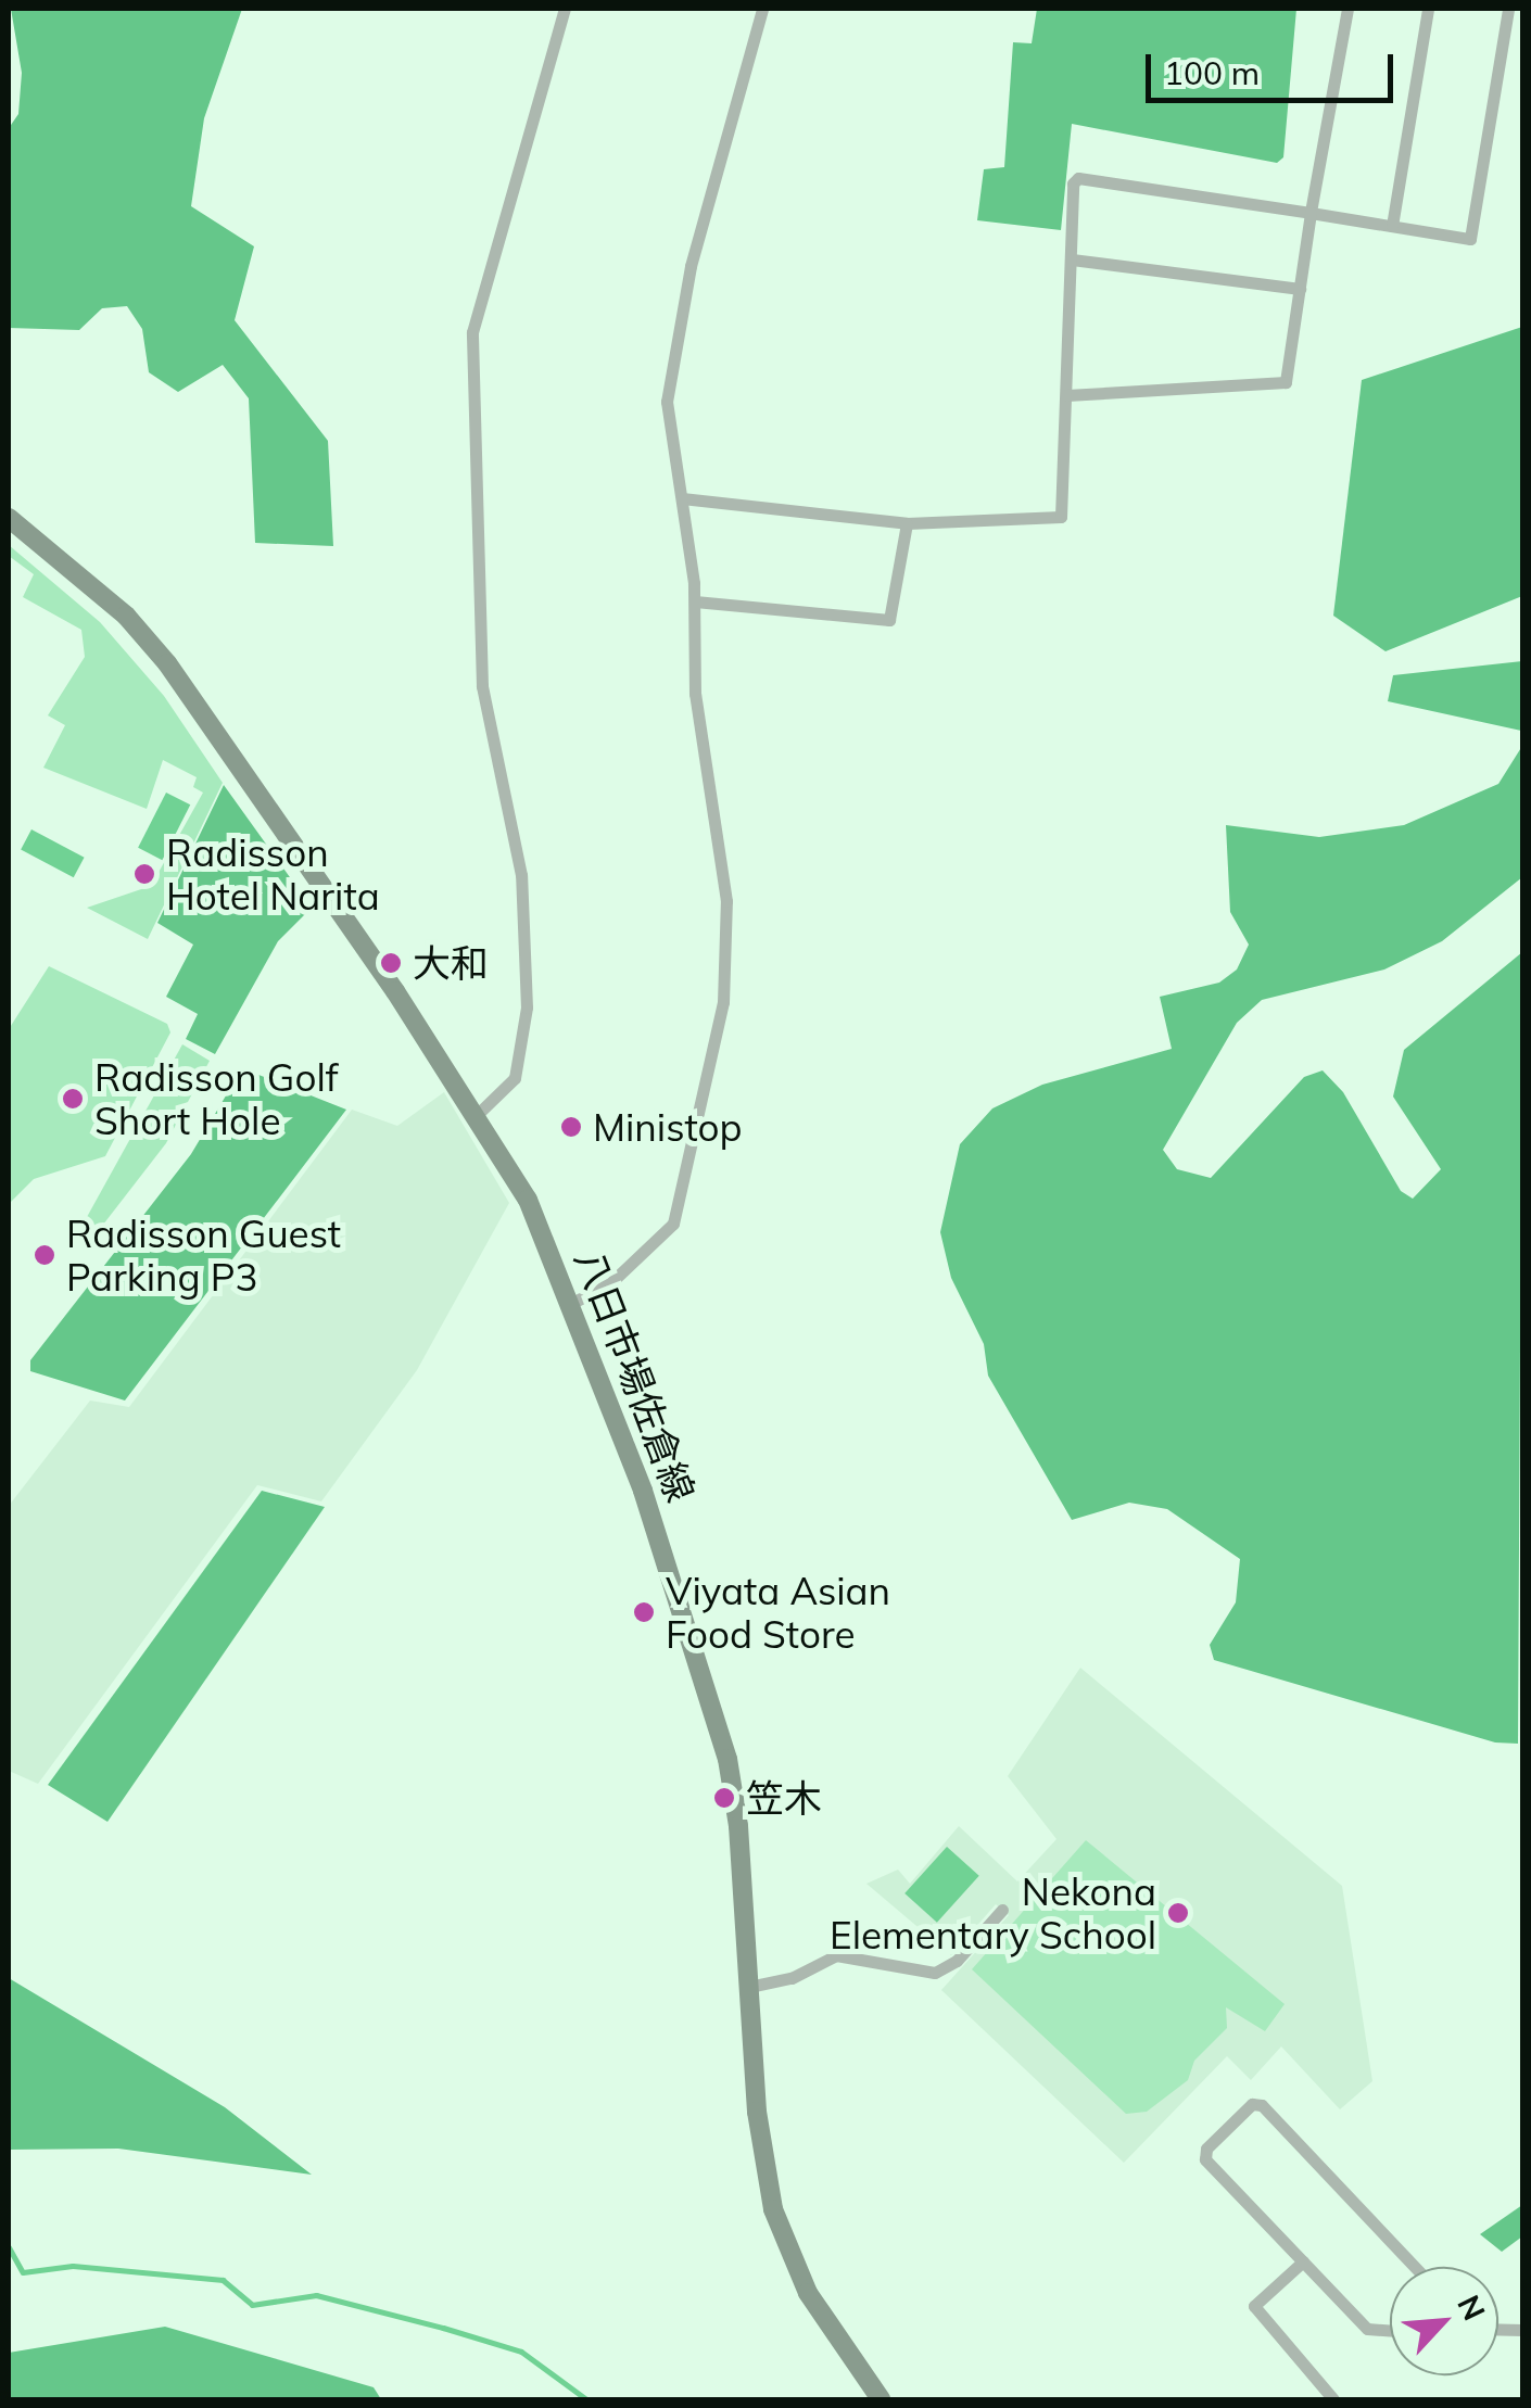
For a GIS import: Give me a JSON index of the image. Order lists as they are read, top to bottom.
{
  "streets": {
    "main road": ["八日市場佐倉線"]
  },
  "places": [
    "Radisson Hotel Narita",
    "大和",
    "Radisson Golf Short Hole",
    "Ministop",
    "Radisson Guest Parking P3",
    "Viyata Asian Food Store",
    "笠木",
    "Nekona Elementary School"
  ],
  "scale_bar": "100 m",
  "north": "top right"
}
